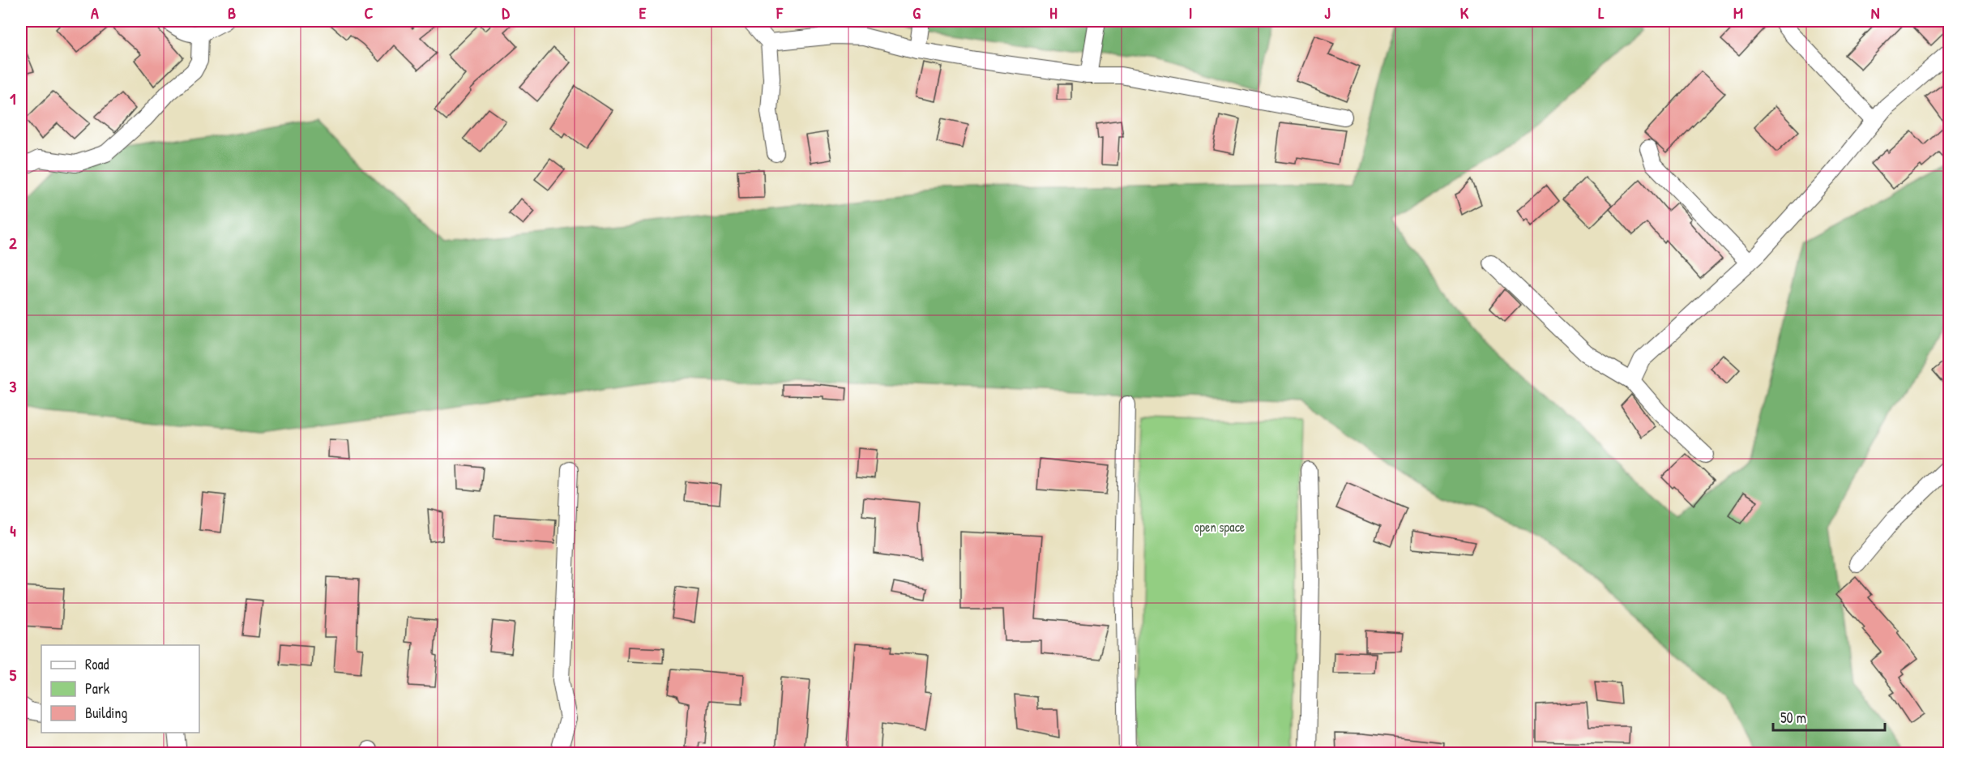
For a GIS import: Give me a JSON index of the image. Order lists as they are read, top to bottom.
{
  "parks": ["open space"],
  "legend": ["Road", "Park", "Building"],
  "scale_bar": "50 m",
  "grid": {
    "columns": [
      "A",
      "B",
      "C",
      "D",
      "E",
      "F",
      "G",
      "H",
      "I",
      "J",
      "K",
      "L",
      "M",
      "N"
    ],
    "rows": [
      "1",
      "2",
      "3",
      "4",
      "5"
    ]
  }
}
